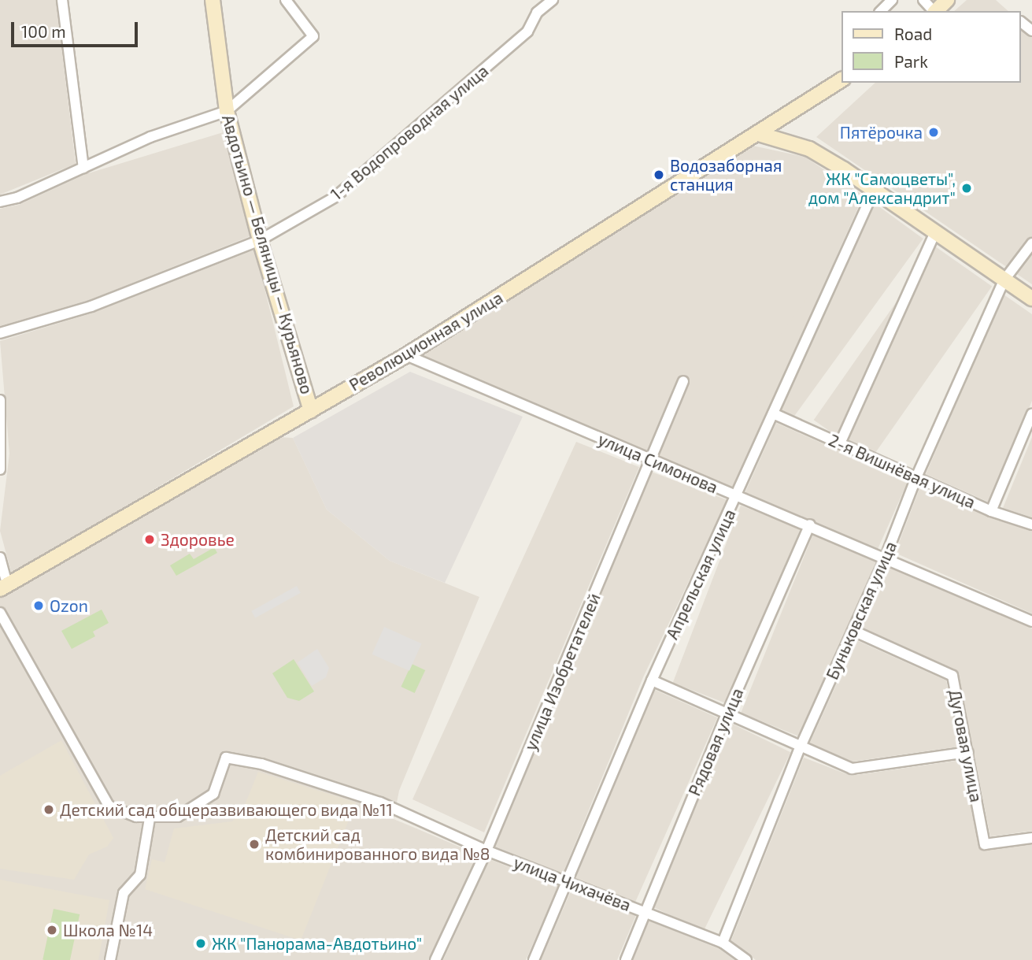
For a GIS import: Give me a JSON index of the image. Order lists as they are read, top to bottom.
{
  "streets": {
    "main road": ["Авдотьино — Беляницы — Курьяново", "Революционная улица"],
    "street": [
      "1-я Водопроводная улица",
      "улица Симонова",
      "2-я Вишнёвая улица",
      "Апрельская улица",
      "Буньковская улица",
      "улица Изобретателей",
      "Рядовая улица",
      "Дуговая улица",
      "улица Чихачёва"
    ]
  },
  "crossings": [
    ["1-я Водопроводная улица", "Авдотьино — Беляницы — Курьяново"],
    ["Авдотьино — Беляницы — Курьяново", "Революционная улица"],
    ["Революционная улица", "улица Симонова"],
    ["улица Симонова", "Апрельская улица"],
    ["улица Симонова", "Буньковская улица"],
    ["улица Симонова", "улица Изобретателей"],
    ["улица Симонова", "Рядовая улица"],
    ["2-я Вишнёвая улица", "Апрельская улица"],
    ["2-я Вишнёвая улица", "Буньковская улица"],
    ["Апрельская улица", "улица Чихачёва"],
    ["Буньковская улица", "Дуговая улица"],
    ["Буньковская улица", "улица Чихачёва"],
    ["улица Изобретателей", "улица Чихачёва"],
    ["Рядовая улица", "улица Чихачёва"]
  ],
  "places": [
    "Пятёрочка",
    "Водозаборная станция",
    "ЖК \"Самоцветы\", дом \"Александрит\"",
    "Здоровье",
    "Ozon",
    "Детский сад общеразвивающего вида №11",
    "Детский сад комбинированного вида №8",
    "Школа №14",
    "ЖК \"Панорама-Авдотьино\""
  ],
  "legend": ["Road", "Park"],
  "scale_bar": "100 m"
}
